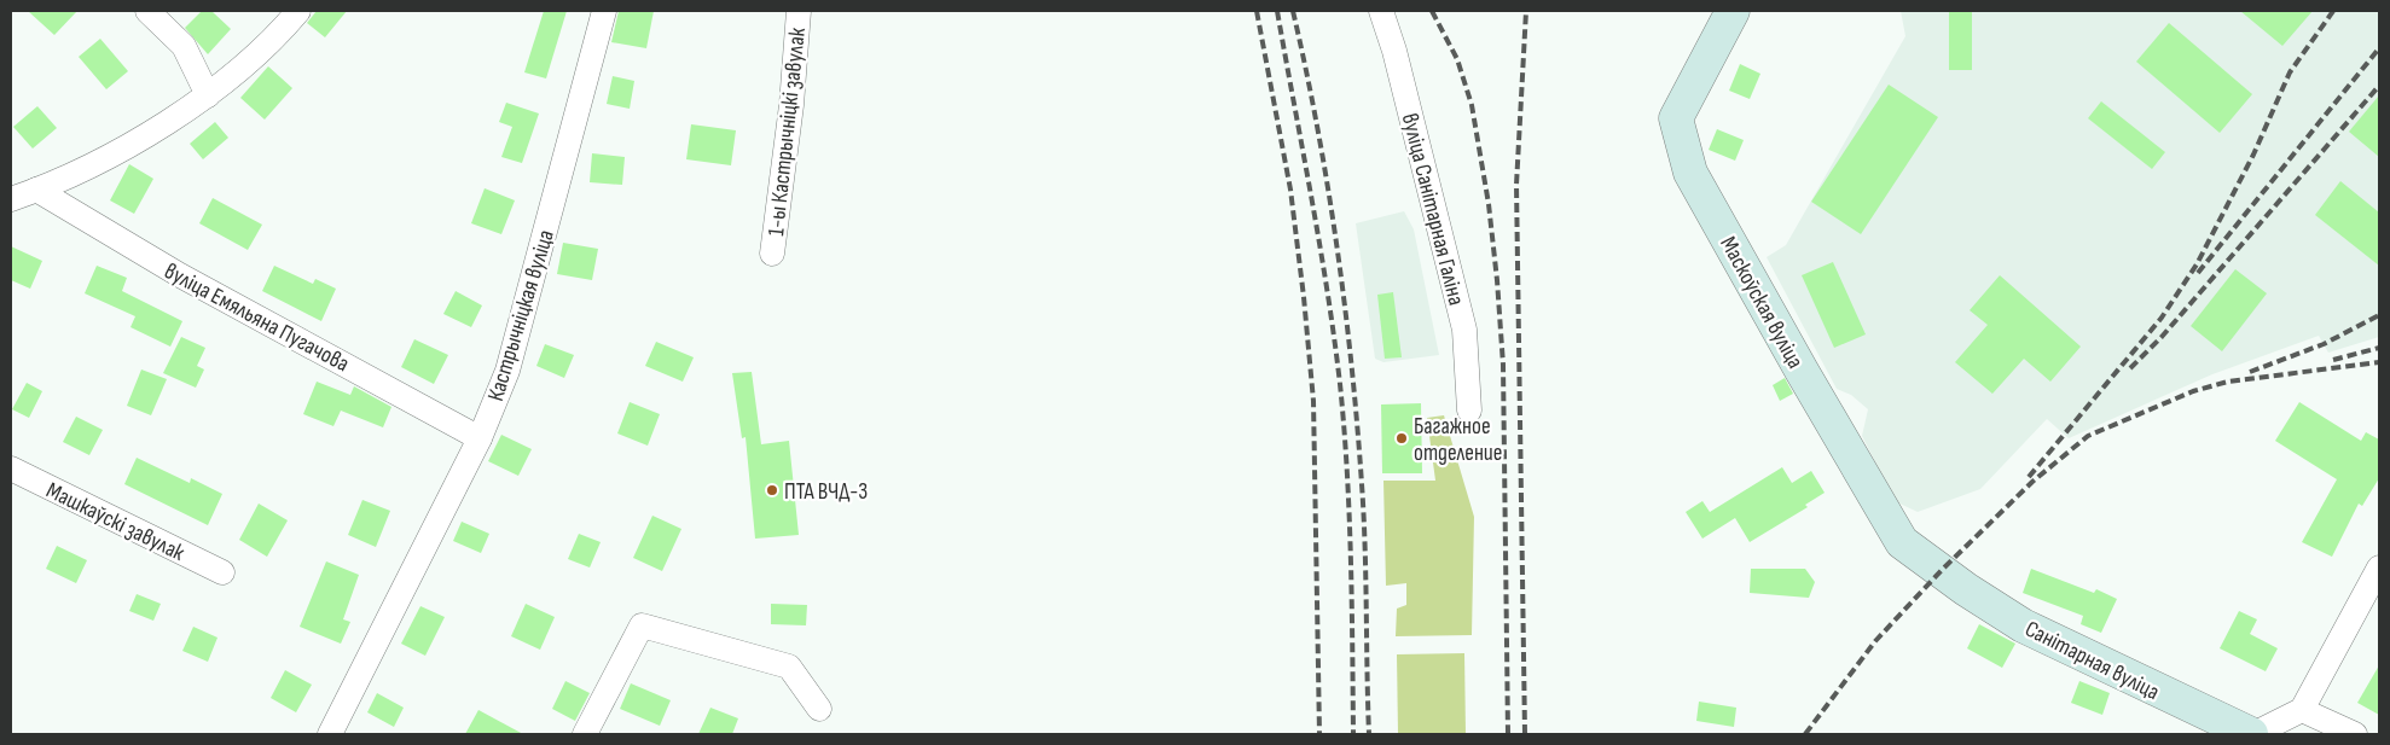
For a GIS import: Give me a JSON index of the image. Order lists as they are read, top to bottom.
{
  "streets": {
    "street": [
      "1-ы Кастрычніцкі завулак",
      "вуліца Санітарная Галіна",
      "Маскоўская вуліца",
      "Кастрычніцкая вуліца",
      "вуліца Емяльяна Пугачова",
      "Машкаўскі завулак",
      "Санітарная вуліца"
    ]
  },
  "crossings": [
    ["Маскоўская вуліца", "Санітарная вуліца"],
    ["Кастрычніцкая вуліца", "вуліца Емяльяна Пугачова"]
  ],
  "places": ["Багажное отделение", "ПТА ВЧД-3"]
}
